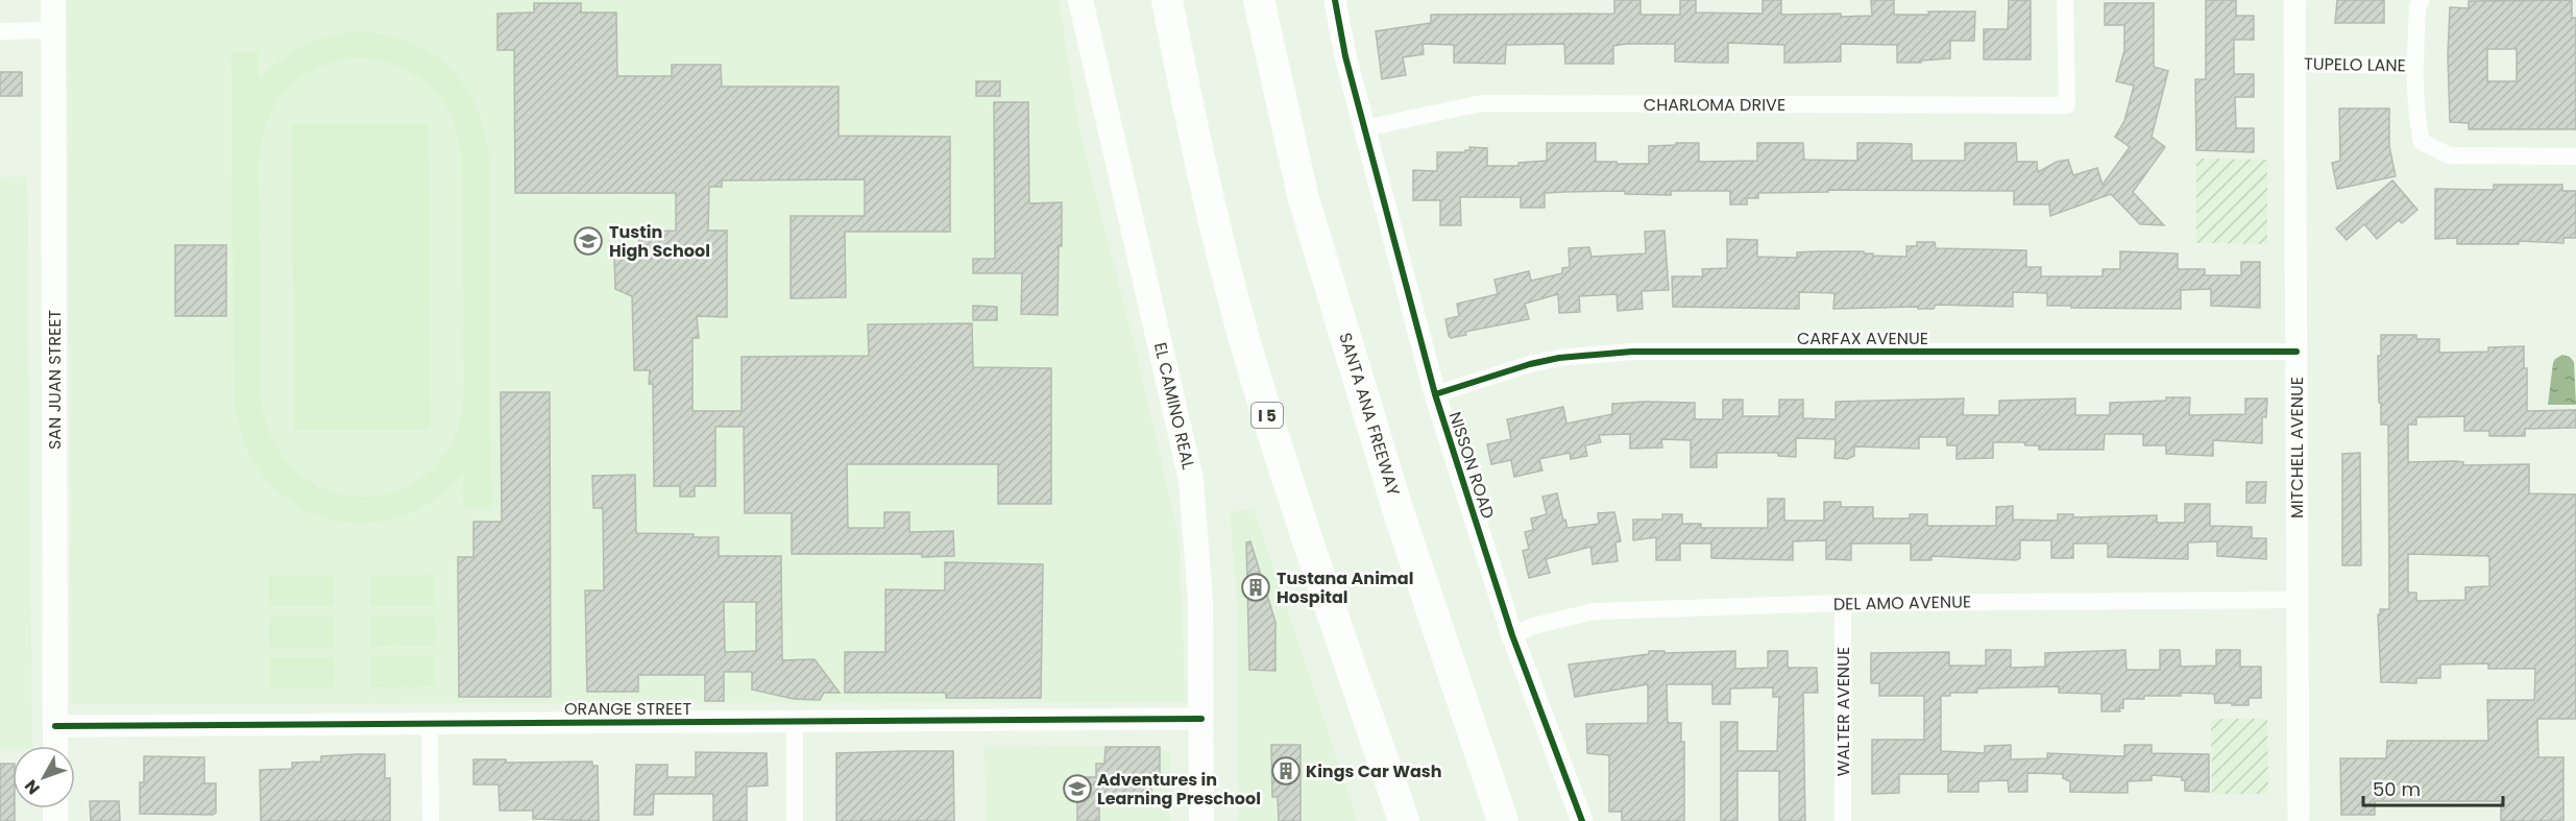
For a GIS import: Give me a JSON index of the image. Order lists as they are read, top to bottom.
{
  "streets": {
    "highway": ["SANTA ANA FREEWAY", "I 5"],
    "main road": ["SAN JUAN STREET", "EL CAMINO REAL"],
    "street": [
      "TUPELO LANE",
      "CHARLOMA DRIVE",
      "CARFAX AVENUE",
      "MITCHELL AVENUE",
      "NISSON ROAD",
      "DEL AMO AVENUE",
      "ORANGE STREET",
      "WALTER AVENUE"
    ]
  },
  "crossings": [
    ["TUPELO LANE", "MITCHELL AVENUE"],
    ["CHARLOMA DRIVE", "NISSON ROAD"],
    ["CARFAX AVENUE", "MITCHELL AVENUE"],
    ["CARFAX AVENUE", "NISSON ROAD"],
    ["SAN JUAN STREET", "ORANGE STREET"],
    ["EL CAMINO REAL", "ORANGE STREET"],
    ["MITCHELL AVENUE", "DEL AMO AVENUE"],
    ["NISSON ROAD", "DEL AMO AVENUE"],
    ["DEL AMO AVENUE", "WALTER AVENUE"]
  ],
  "places": {
    "school or university": ["Tustin High School", "Adventures in Learning Preschool"],
    "building": ["Tustana Animal Hospital", "Kings Car Wash"]
  },
  "scale_bar": "50 m",
  "north": "bottom left"
}
